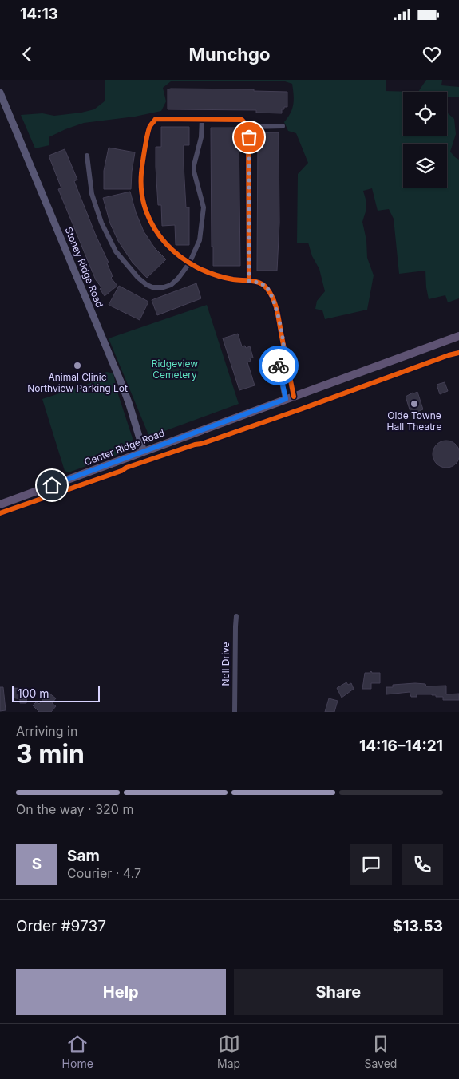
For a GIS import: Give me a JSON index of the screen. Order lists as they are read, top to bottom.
{
  "streets": {
    "main road": ["Center Ridge Road"],
    "street": ["Stoney Ridge Road", "Noll Drive"]
  },
  "crossings": [
    ["Stoney Ridge Road", "Center Ridge Road"]
  ],
  "parks": ["Ridgeview Cemetery"],
  "places": ["Animal Clinic Northview Parking Lot", "Olde Towne Hall Theatre"],
  "scale_bar": "100 m",
  "page": {
    "status": "14:13",
    "header": "Munchgo",
    "scale": "100 m",
    "heading": ["3 min", "Arriving in", "14:16–14:21"],
    "panel": [
      "Sam",
      "Courier · 4.7",
      "Order #9737",
      "$13.53"
    ],
    "bar": "On the way · 320 m",
    "round": "S",
    "buttons": ["Help", "Share"],
    "tabs": ["Home", "Map", "Saved"]
  }
}
